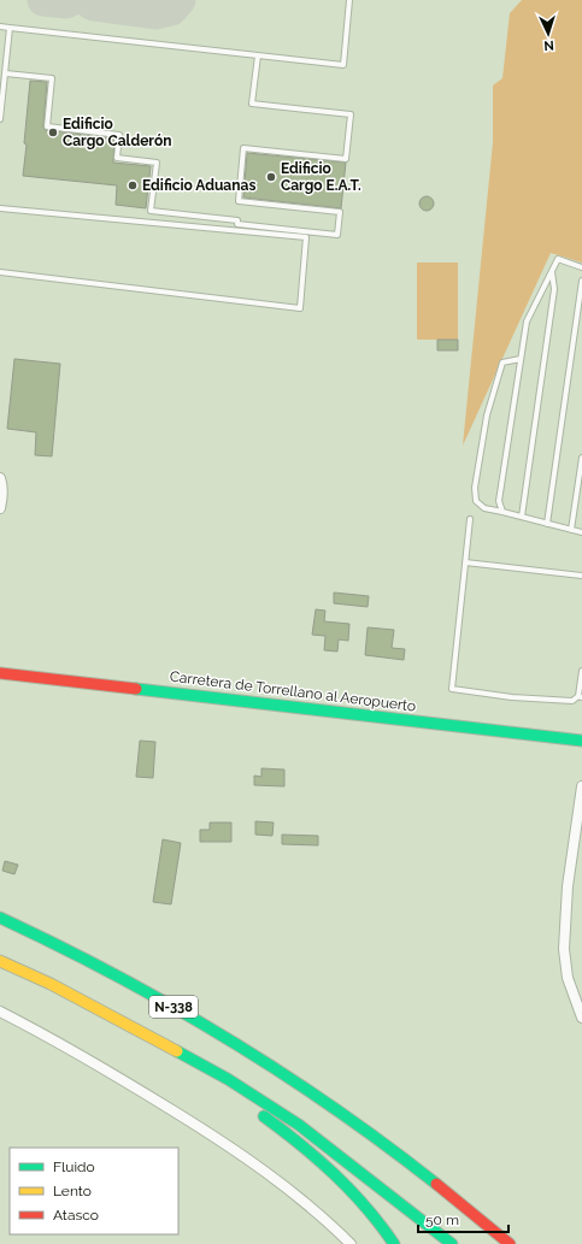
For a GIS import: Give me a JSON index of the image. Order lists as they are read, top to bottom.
{
  "streets": {
    "main road": ["Carretera de Torrellano al Aeropuerto", "N-338"]
  },
  "places": ["Edificio Cargo Calderón", "Edificio Cargo E.A.T.", "Edificio Aduanas"],
  "legend": ["Fluido", "Lento", "Atasco"],
  "scale_bar": "50 m",
  "north": "bottom"
}
